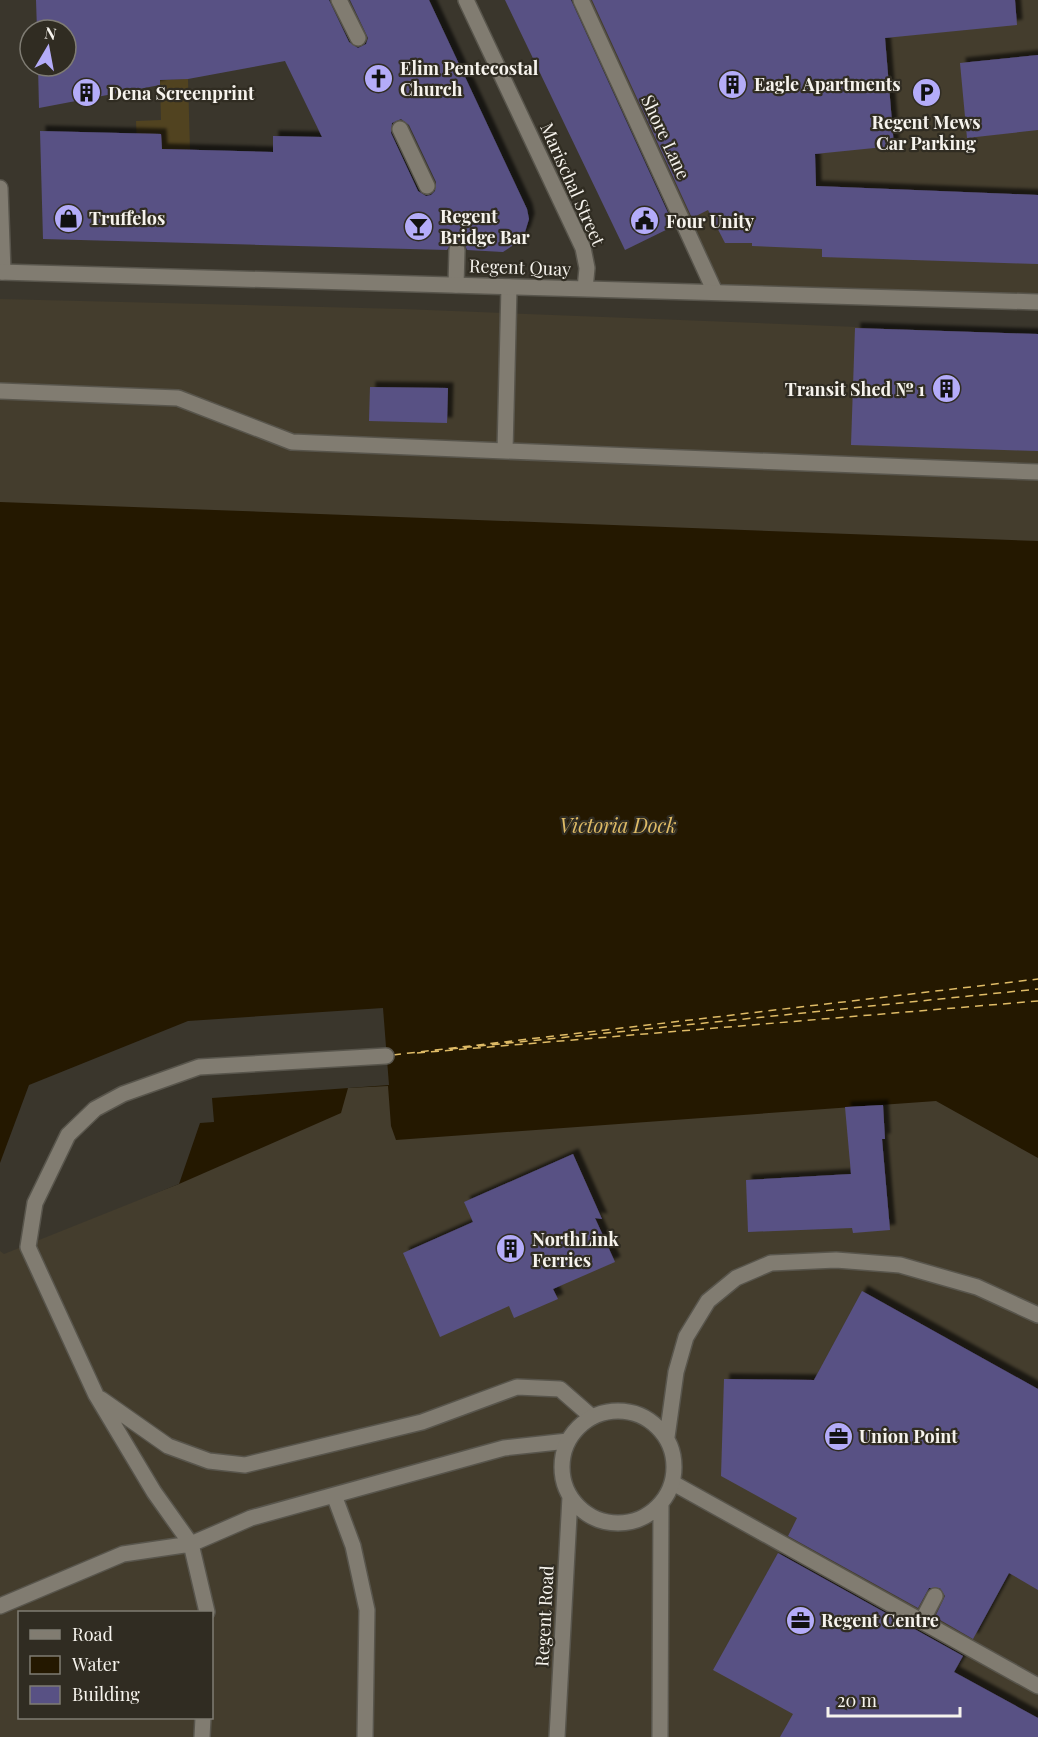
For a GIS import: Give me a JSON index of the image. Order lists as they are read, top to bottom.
{
  "streets": {
    "street": [
      "Shore Lane",
      "Marischal Street",
      "Regent Quay",
      "Regent Road"
    ]
  },
  "crossings": [
    ["Shore Lane", "Regent Quay"],
    ["Marischal Street", "Regent Quay"]
  ],
  "water": ["Victoria Dock"],
  "places": {
    "church": ["Elim Pentecostal Church"],
    "building": [
      "Eagle Apartments",
      "Dena Screenprint",
      "Transit Shed № 1",
      "NorthLink Ferries"
    ],
    "parking": ["Regent Mews Car Parking"],
    "shop": ["Truffelos"],
    "public building": ["Four Unity"],
    "bar": ["Regent Bridge Bar"],
    "office": ["Union Point", "Regent Centre"]
  },
  "legend": ["Road", "Water", "Building"],
  "scale_bar": "20 m",
  "north": "top"
}
